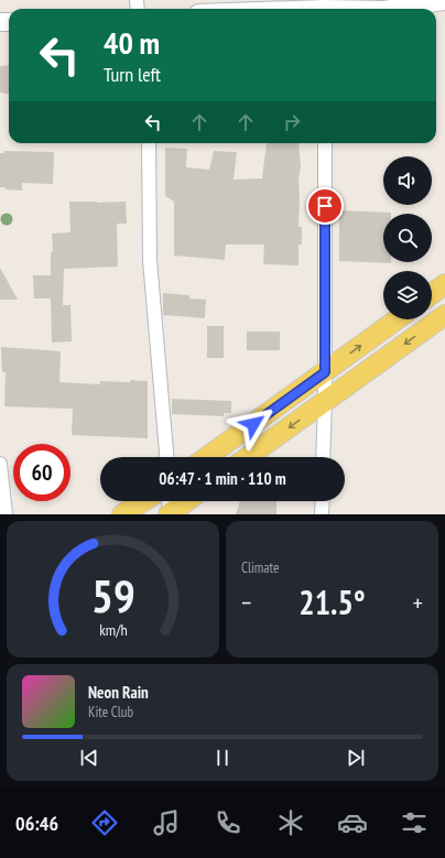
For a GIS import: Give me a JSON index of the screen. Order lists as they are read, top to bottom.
{
  "page": {
    "turn": ["40 m", "Turn left"],
    "limit": "60",
    "trip": "06:47 · 1 min · 110 m",
    "tile": "Climate",
    "heat": ["−", "21.5°", "+"],
    "song": ["Neon Rain", "Kite Club"],
    "tabs": "06:46",
    "gauge": ["59", "km/h"]
  }
}
